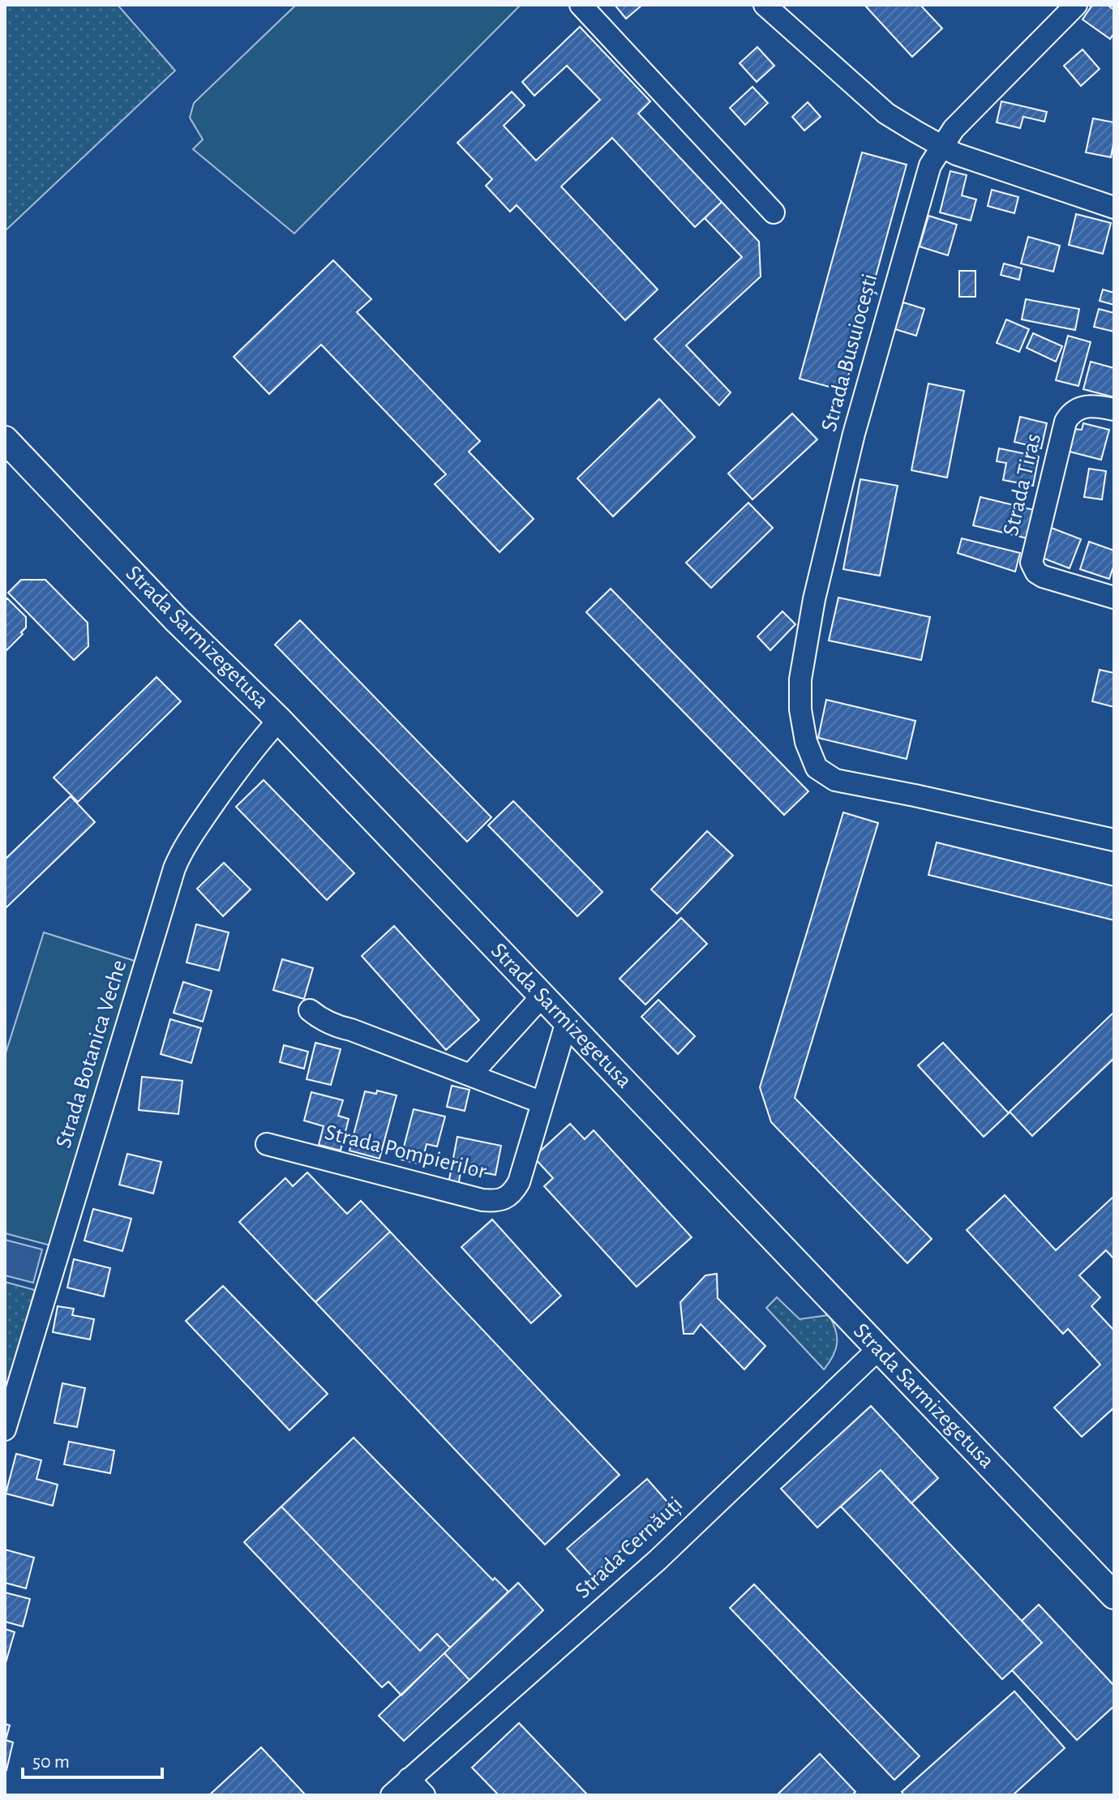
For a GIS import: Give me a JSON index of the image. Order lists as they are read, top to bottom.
{
  "streets": {
    "main road": ["Strada Sarmizegetusa"],
    "street": [
      "Strada Busuiocești",
      "Strada Tiras",
      "Strada Botanica Veche",
      "Strada Pompierilor",
      "Strada Cernăuți"
    ]
  },
  "crossings": [
    ["Strada Sarmizegetusa", "Strada Botanica Veche"],
    ["Strada Sarmizegetusa", "Strada Pompierilor"],
    ["Strada Sarmizegetusa", "Strada Cernăuți"]
  ],
  "scale_bar": "50 m"
}
